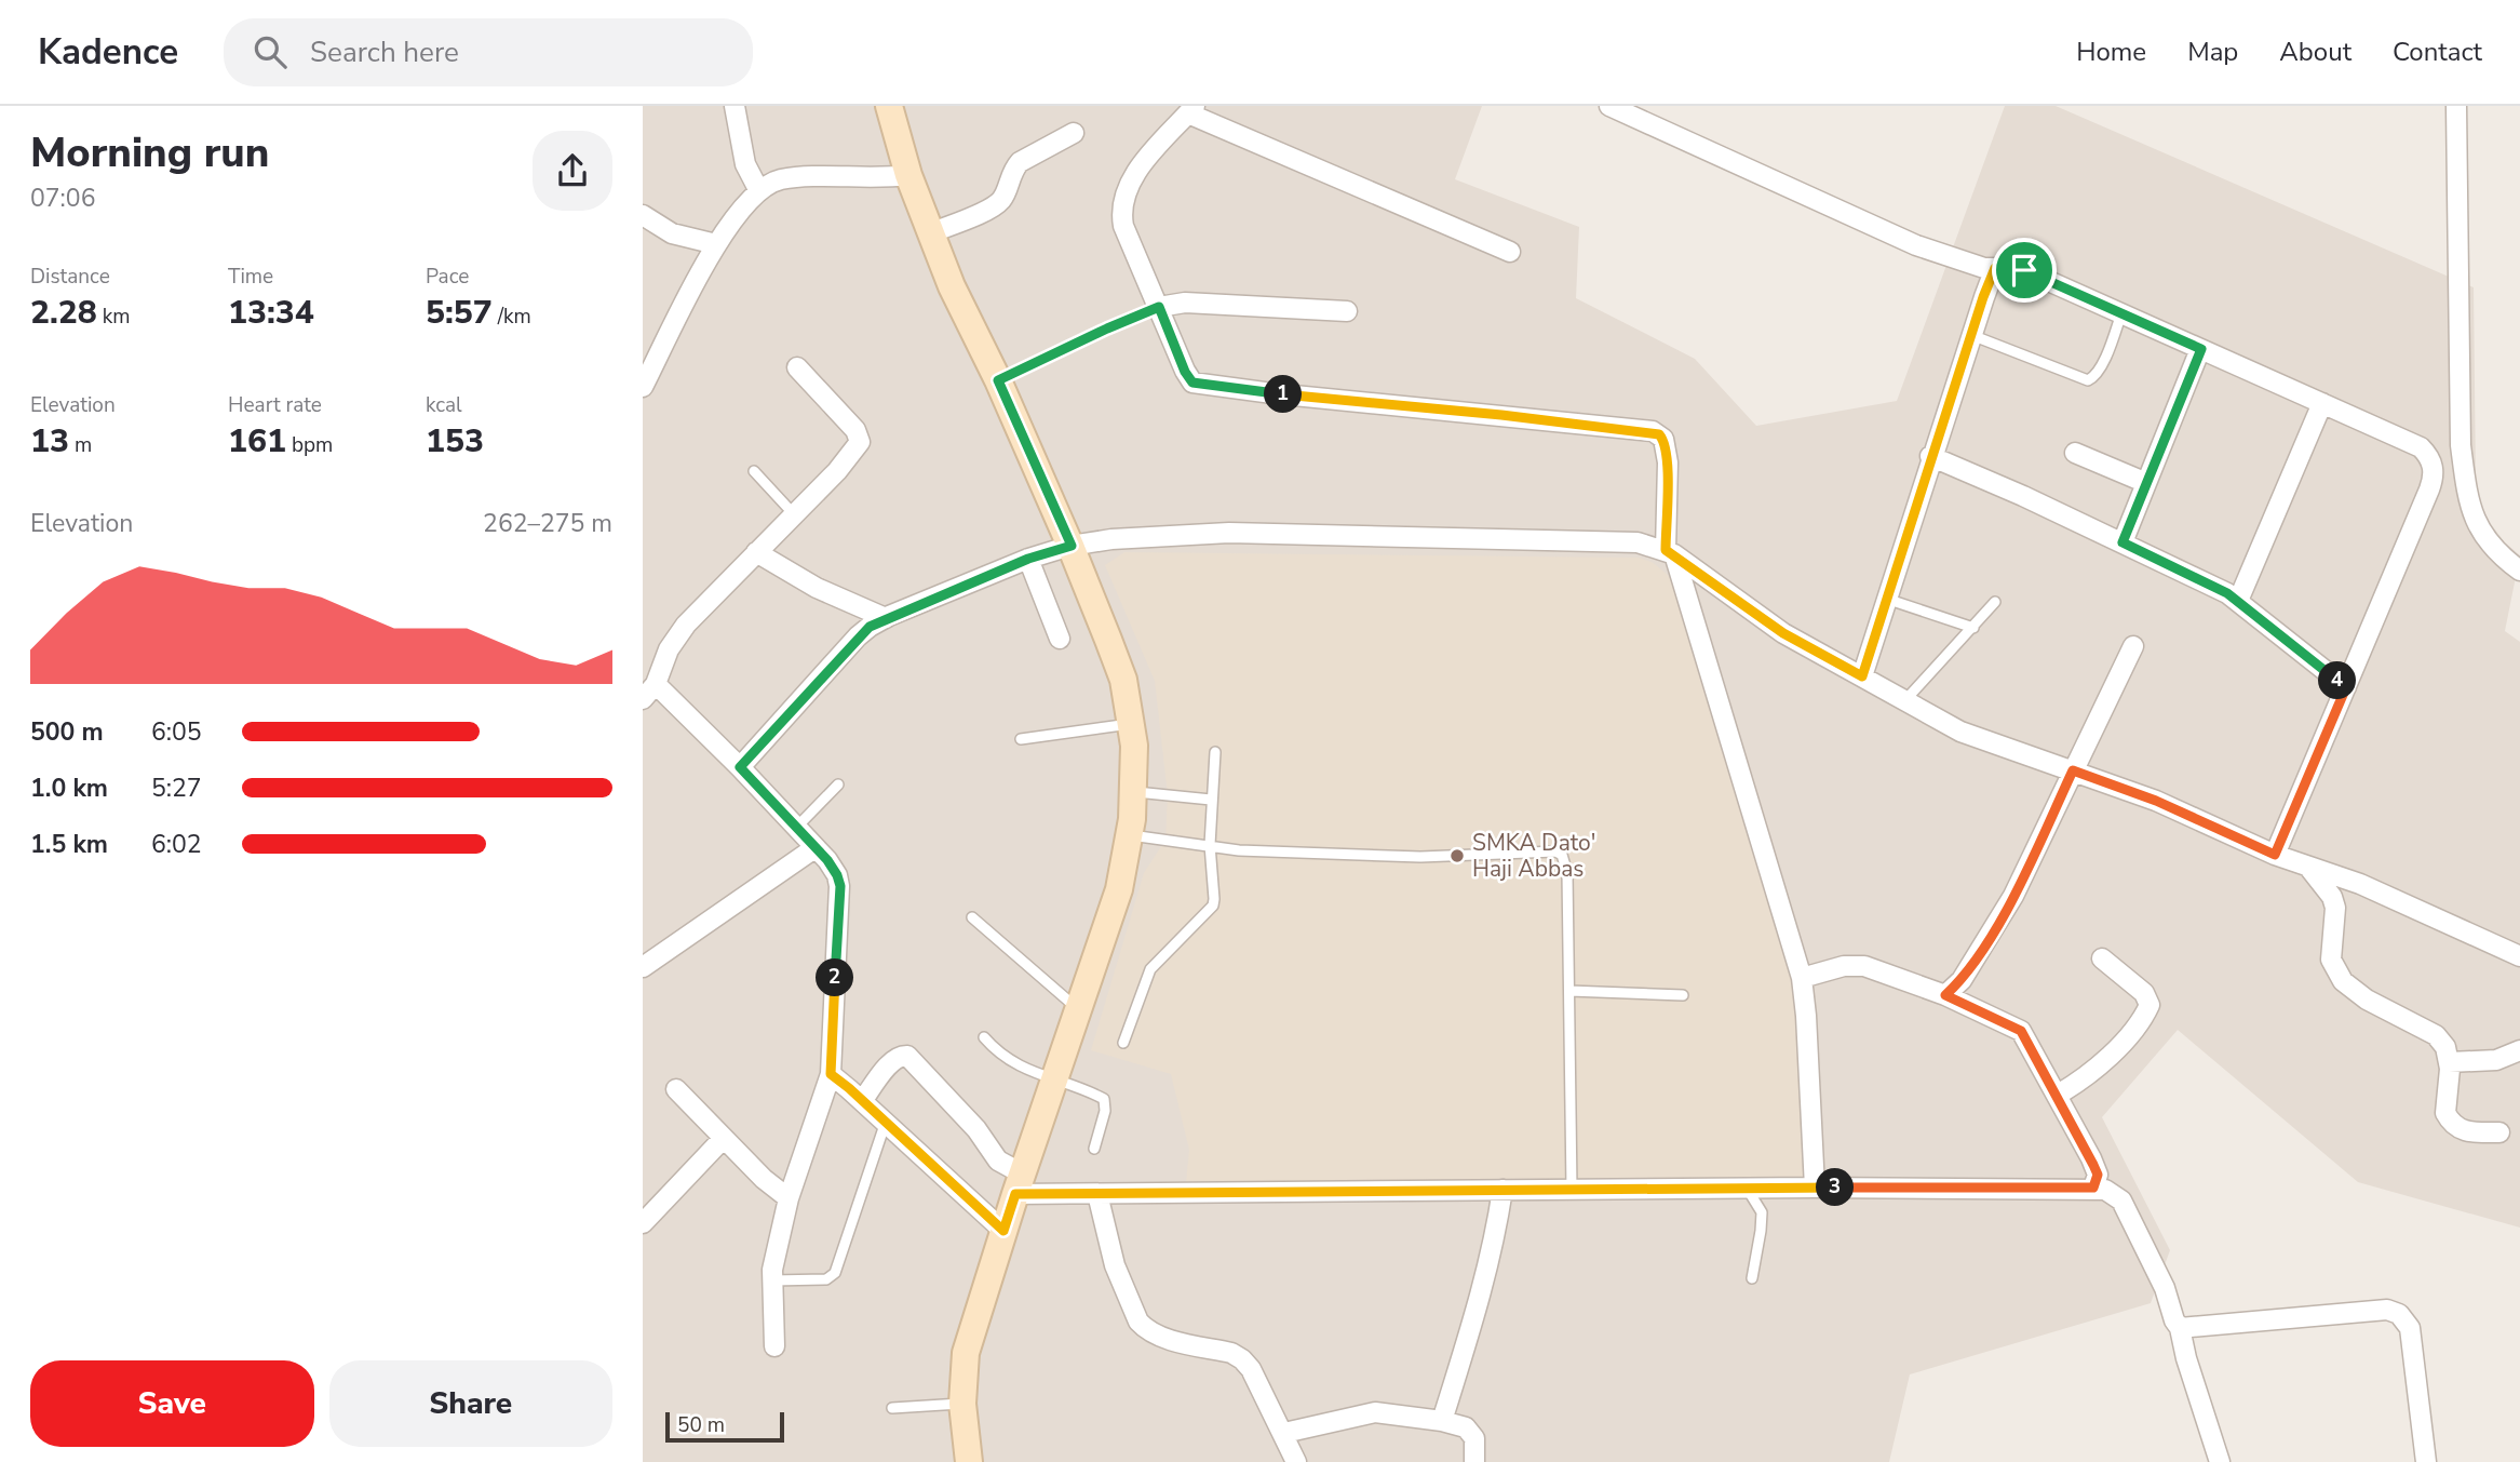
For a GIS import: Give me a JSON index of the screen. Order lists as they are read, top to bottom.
{
  "places": ["SMKA Dato' Haji Abbas"],
  "scale_bar": "50 m",
  "page": {
    "header": "Kadence",
    "search": "Search here",
    "nav": [
      "Home",
      "Map",
      "About",
      "Contact"
    ],
    "heading": ["Morning run", "07:06"],
    "stats": [
      ["Distance", "2.28 km"],
      ["Time", "13:34"],
      ["Pace", "5:57 /km"],
      ["Elevation", "13 m"],
      ["Heart rate", "161 bpm"],
      ["kcal", "153"]
    ],
    "pins": [
      "1",
      "4",
      "2",
      "3"
    ],
    "chart": ["Elevation", "262–275 m"],
    "list": [
      {
        "name": "500 m",
        "note": "6:05"
      },
      {
        "name": "1.0 km",
        "note": "5:27"
      },
      {
        "name": "1.5 km",
        "note": "6:02"
      }
    ],
    "buttons": ["Save", "Share"],
    "scale": "50 m"
  }
}
